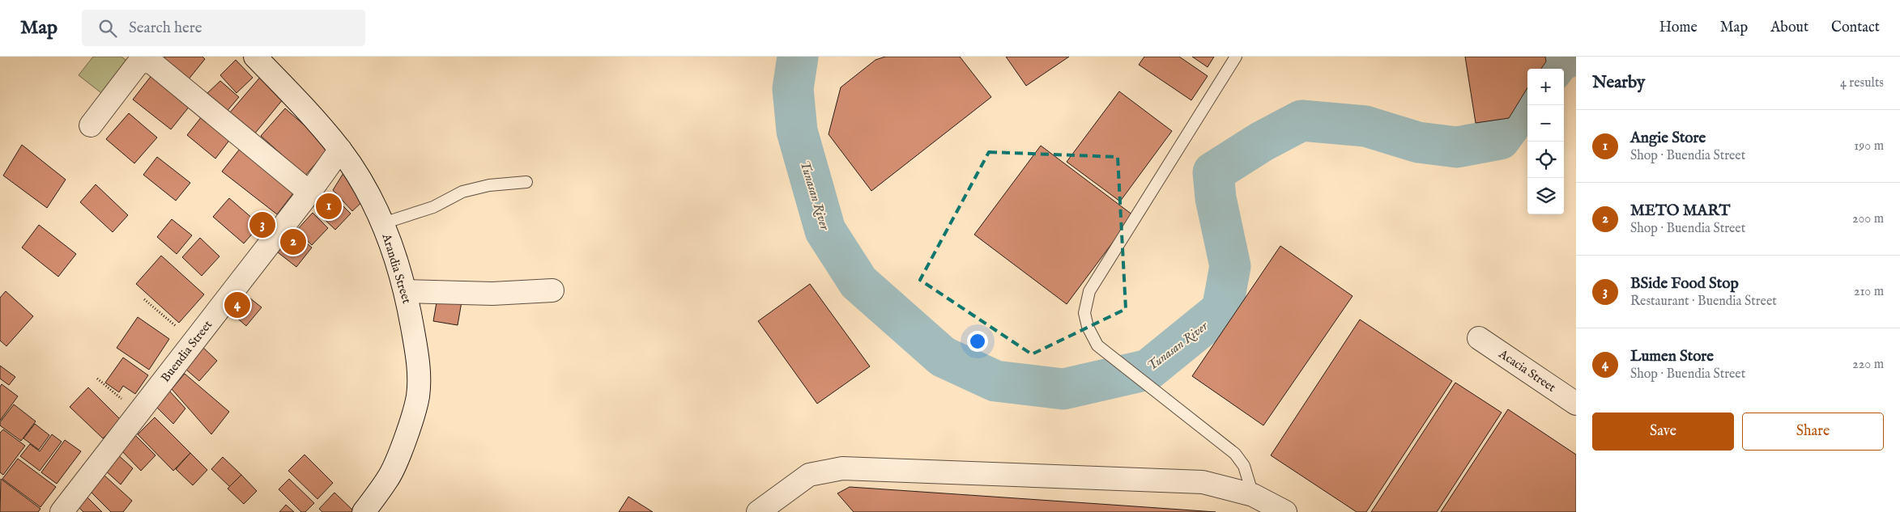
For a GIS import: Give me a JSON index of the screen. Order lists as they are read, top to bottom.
{
  "streets": {
    "street": ["Arandia Street", "Buendia Street", "Acacia Street"]
  },
  "crossings": [
    ["Arandia Street", "Buendia Street"]
  ],
  "water": ["Tunasan River"],
  "page": {
    "header": "Map",
    "search": "Search here",
    "nav": [
      "Home",
      "Map",
      "About",
      "Contact"
    ],
    "heading": ["Nearby", "4 results"],
    "map_buttons": ["+", "−"],
    "list": [
      {
        "mark": "1",
        "name": "Angie Store",
        "note": "Shop · Buendia Street",
        "value": "190 m"
      },
      {
        "mark": "2",
        "name": "METO MART",
        "note": "Shop · Buendia Street",
        "value": "200 m"
      },
      {
        "mark": "3",
        "name": "BSide Food Stop",
        "note": "Restaurant · Buendia Street",
        "value": "210 m"
      },
      {
        "mark": "4",
        "name": "Lumen Store",
        "note": "Shop · Buendia Street",
        "value": "220 m"
      }
    ],
    "pins": [
      "1",
      "3",
      "2",
      "4"
    ],
    "buttons": ["Save", "Share"]
  }
}
